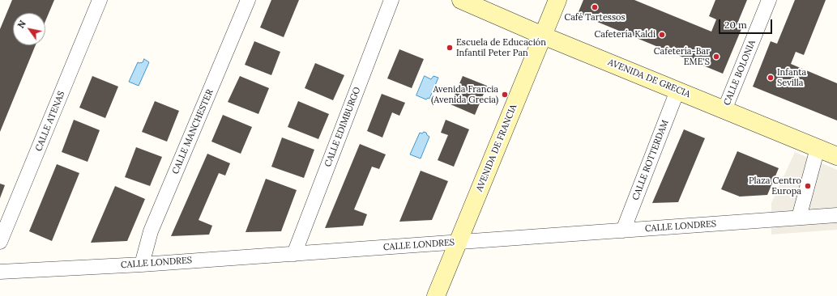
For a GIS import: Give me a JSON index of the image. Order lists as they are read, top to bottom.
{
  "streets": {
    "main road": ["AVENIDA DE GRECIA", "AVENIDA DE FRANCIA"],
    "street": [
      "CALLE BOLONIA",
      "CALLE ATENAS",
      "CALLE EDIMBURGO",
      "CALLE MANCHESTER",
      "CALLE ROTTERDAM",
      "CALLE LONDRES"
    ]
  },
  "crossings": [
    ["CALLE BOLONIA", "AVENIDA DE GRECIA"],
    ["AVENIDA DE GRECIA", "AVENIDA DE FRANCIA"],
    ["AVENIDA DE GRECIA", "CALLE ROTTERDAM"],
    ["CALLE EDIMBURGO", "CALLE LONDRES"],
    ["CALLE MANCHESTER", "CALLE LONDRES"],
    ["AVENIDA DE FRANCIA", "CALLE LONDRES"],
    ["CALLE ROTTERDAM", "CALLE LONDRES"]
  ],
  "places": [
    "Café Tartessos",
    "Cafetería Kaldi",
    "Escuela de Educación Infantil Peter Pan",
    "Cafetería-Bar EME'S",
    "Infanta Sevilla",
    "Avenida Francia (Avenida Grecia)",
    "Plaza Centro Europa"
  ],
  "scale_bar": "20 m",
  "north": "top left"
}
